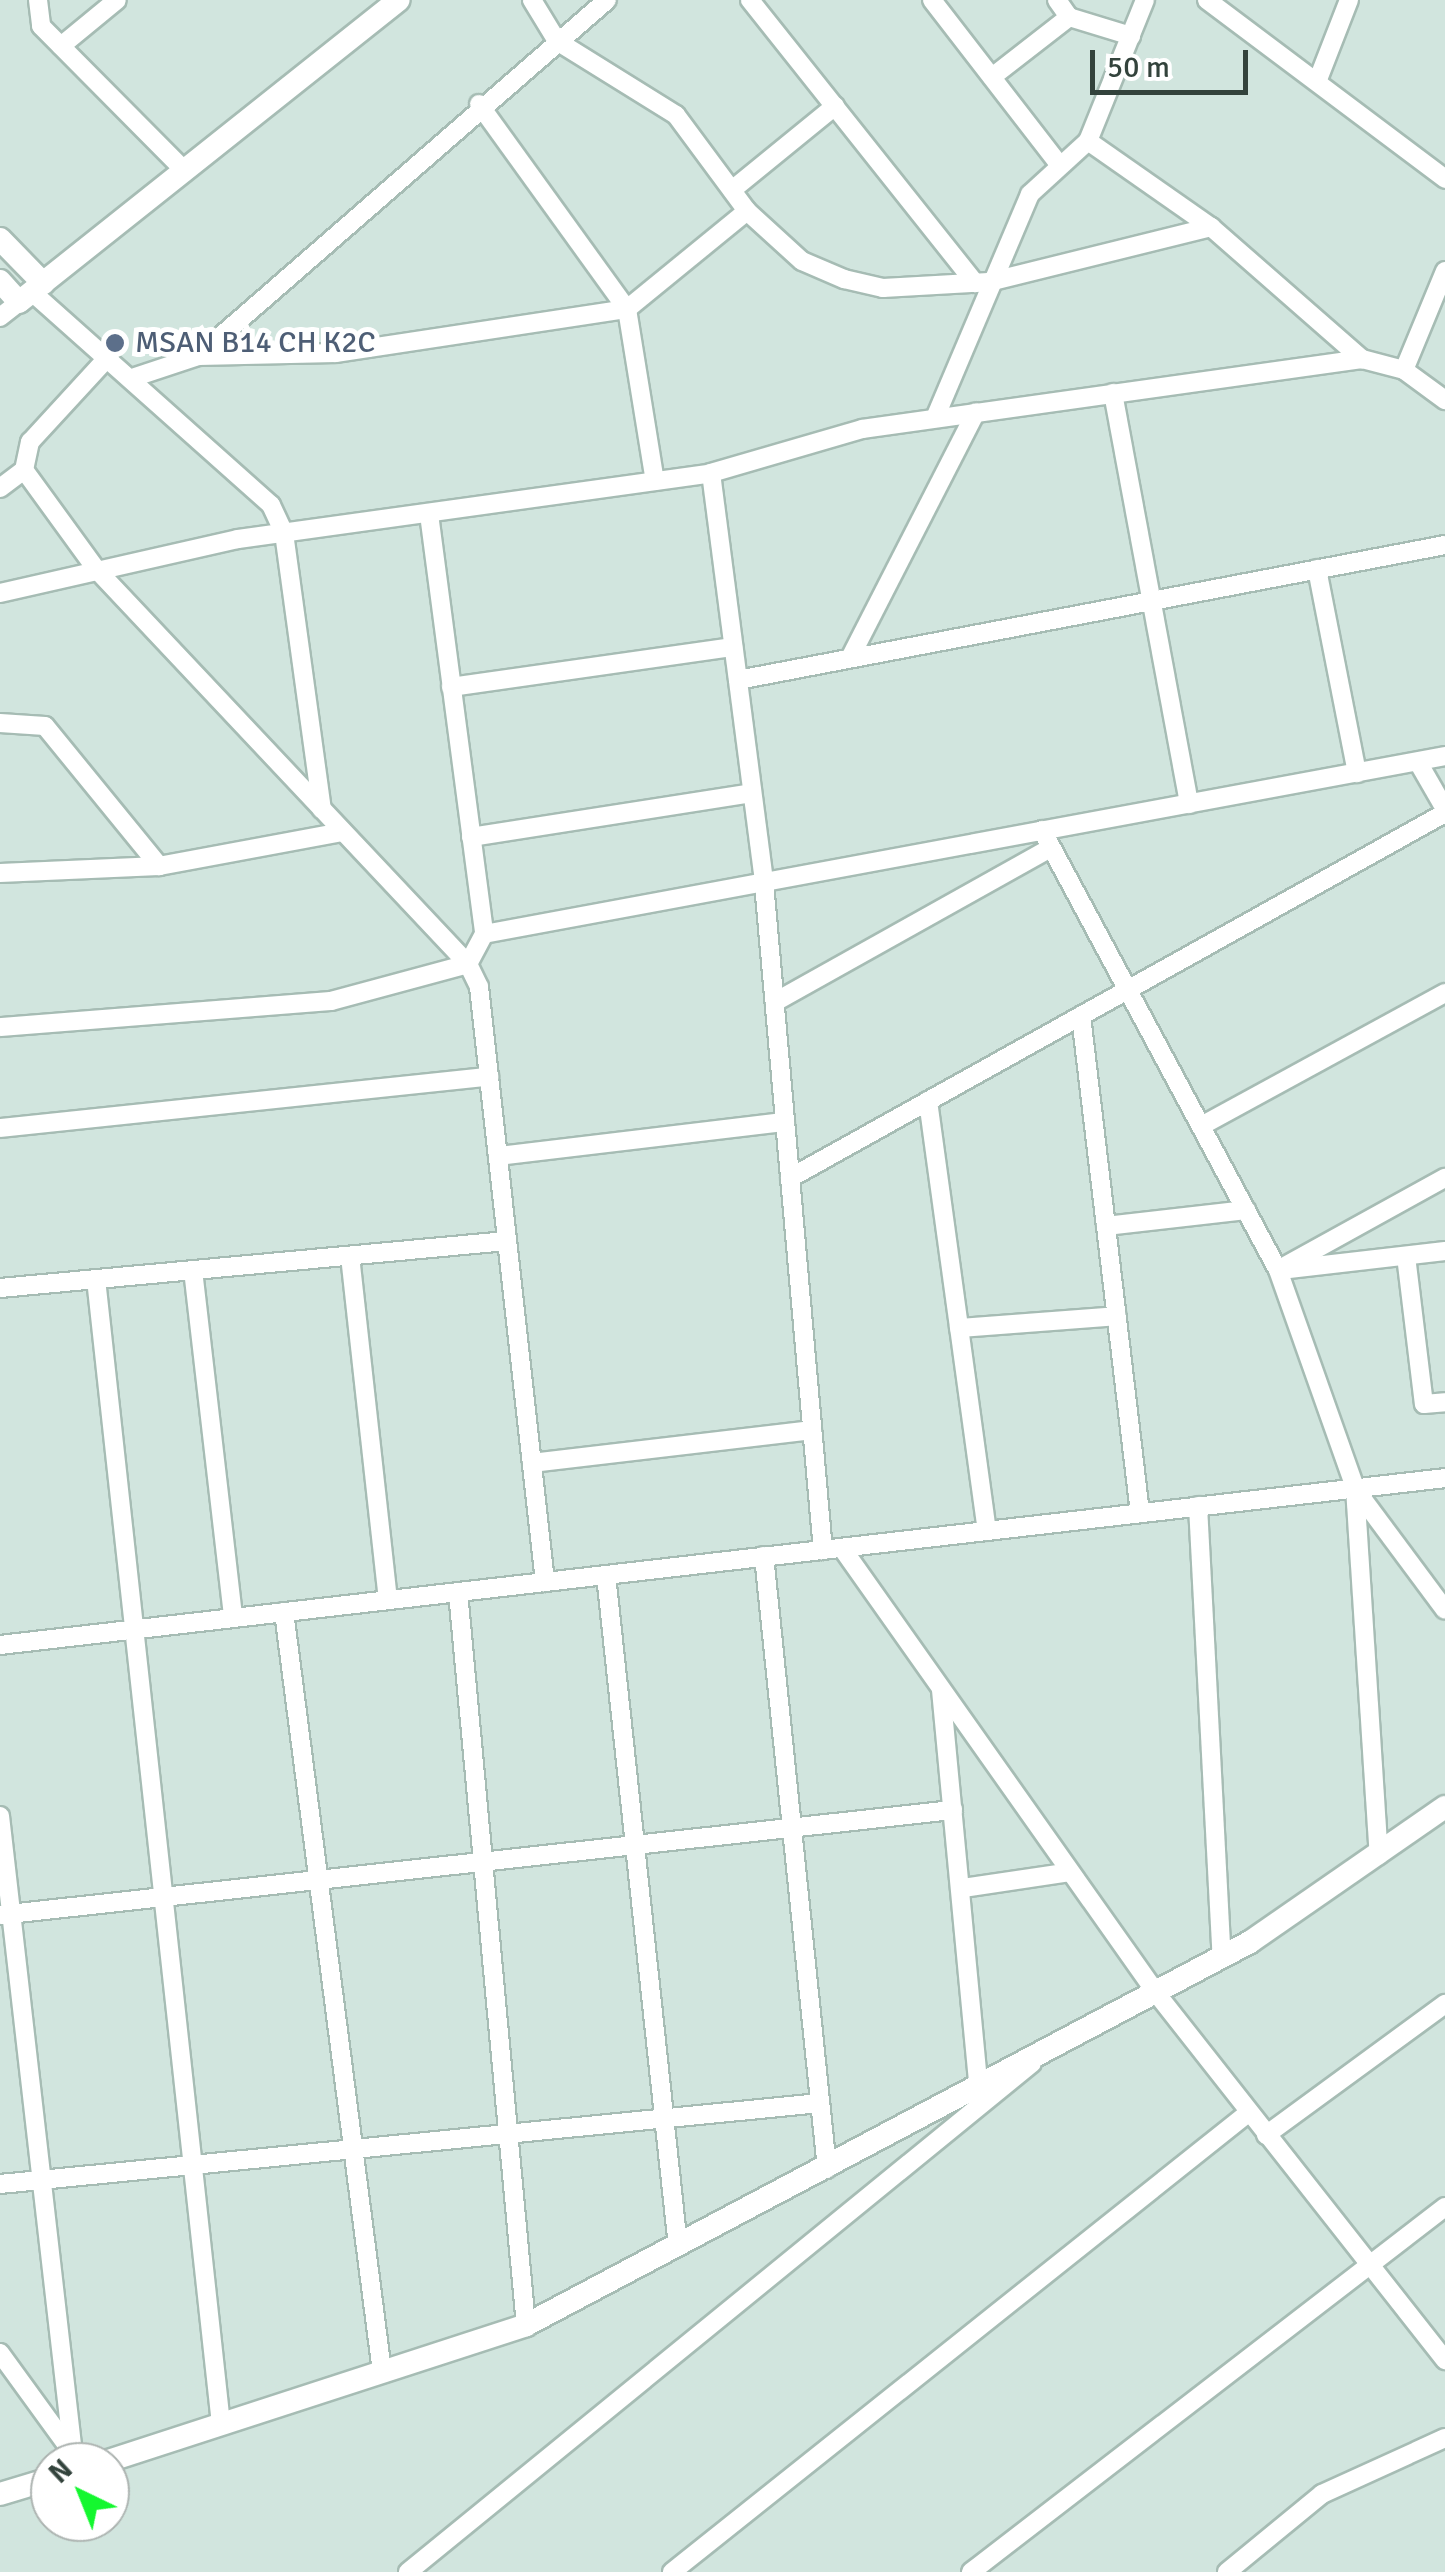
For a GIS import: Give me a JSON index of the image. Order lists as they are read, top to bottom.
{
  "places": ["MSAN B14 CH K2C"],
  "scale_bar": "50 m",
  "north": "top left"
}
